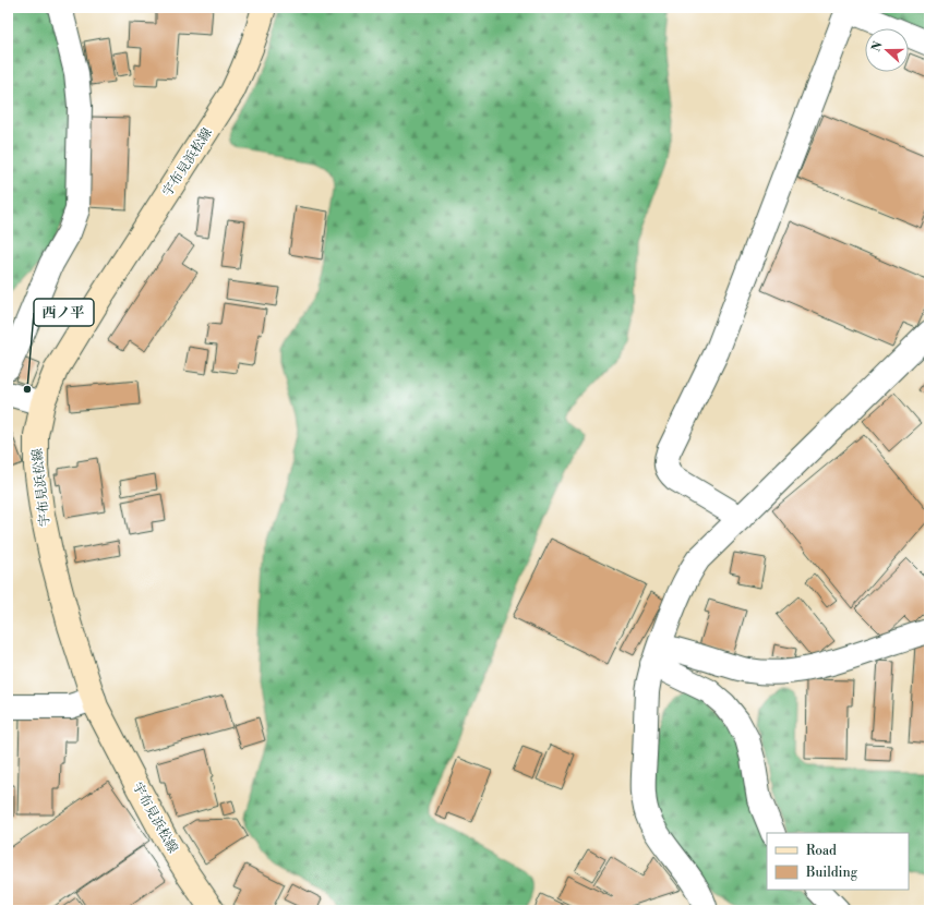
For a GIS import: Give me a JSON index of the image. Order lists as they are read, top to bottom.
{
  "streets": {
    "main road": ["宇布見浜松線"]
  },
  "places": ["西ノ平"],
  "legend": ["Road", "Building"],
  "north": "left"
}
